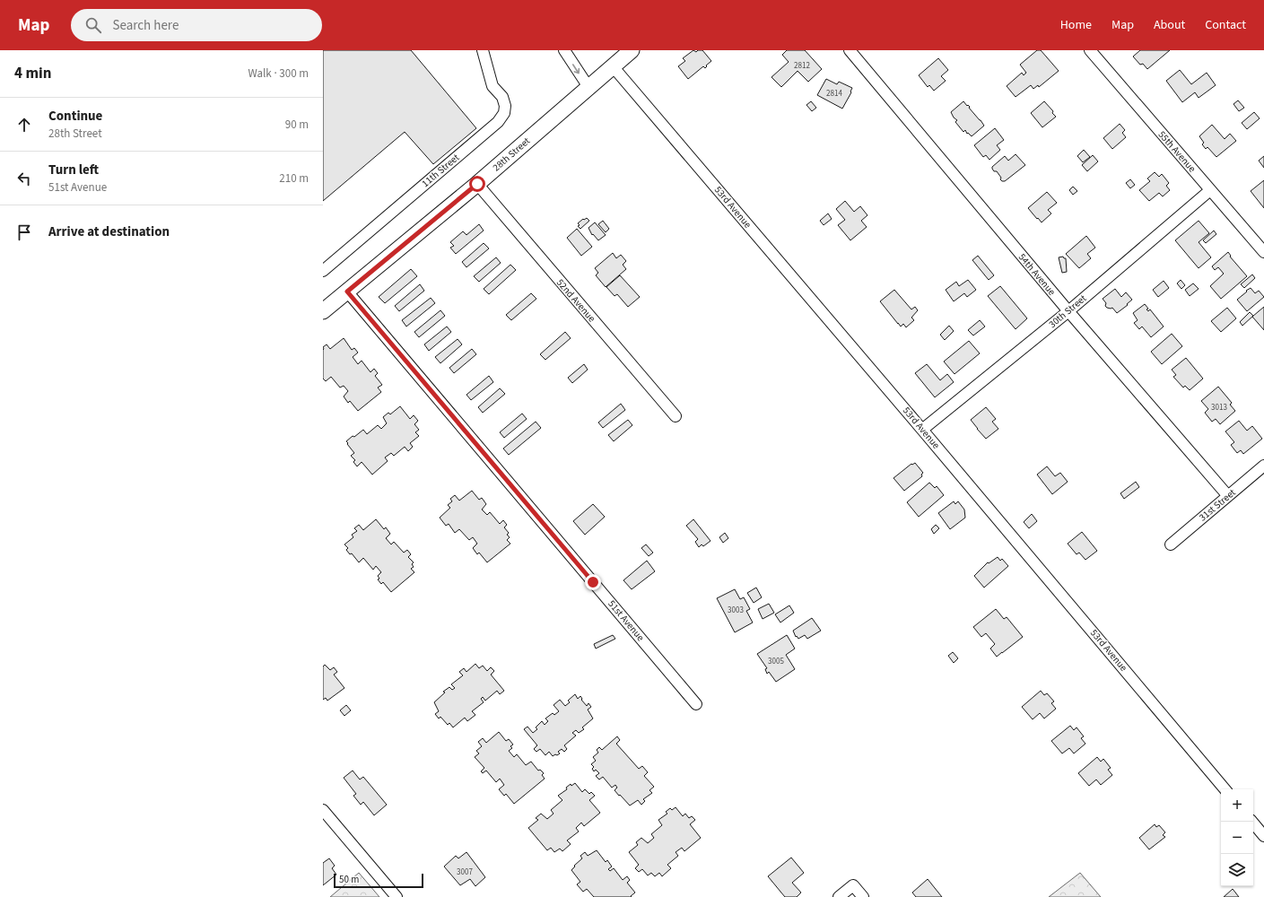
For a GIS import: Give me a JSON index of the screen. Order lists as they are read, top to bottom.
{
  "streets": {
    "main road": ["28th Street"],
    "street": [
      "55th Avenue",
      "11th Street",
      "53rd Avenue",
      "54th Avenue",
      "52nd Avenue",
      "30th Street",
      "31st Street",
      "51st Avenue"
    ]
  },
  "crossings": [
    ["55th Avenue", "30th Street"],
    ["28th Street", "53rd Avenue"],
    ["28th Street", "52nd Avenue"],
    ["28th Street", "51st Avenue"],
    ["53rd Avenue", "30th Street"],
    ["54th Avenue", "30th Street"],
    ["54th Avenue", "31st Street"]
  ],
  "house_numbers": [
    "2812",
    "2814",
    "3013",
    "3003",
    "3005",
    "3007"
  ],
  "scale_bar": "50 m",
  "page": {
    "header": "Map",
    "search": "Search here",
    "nav": [
      "Home",
      "Map",
      "About",
      "Contact"
    ],
    "heading": ["4 min", "Walk · 300 m"],
    "list": [
      ["Continue", "28th Street", "90 m"],
      ["Turn left", "51st Avenue", "210 m"],
      "Arrive at destination"
    ],
    "map_buttons": ["+", "−"],
    "scale": "50 m"
  }
}
